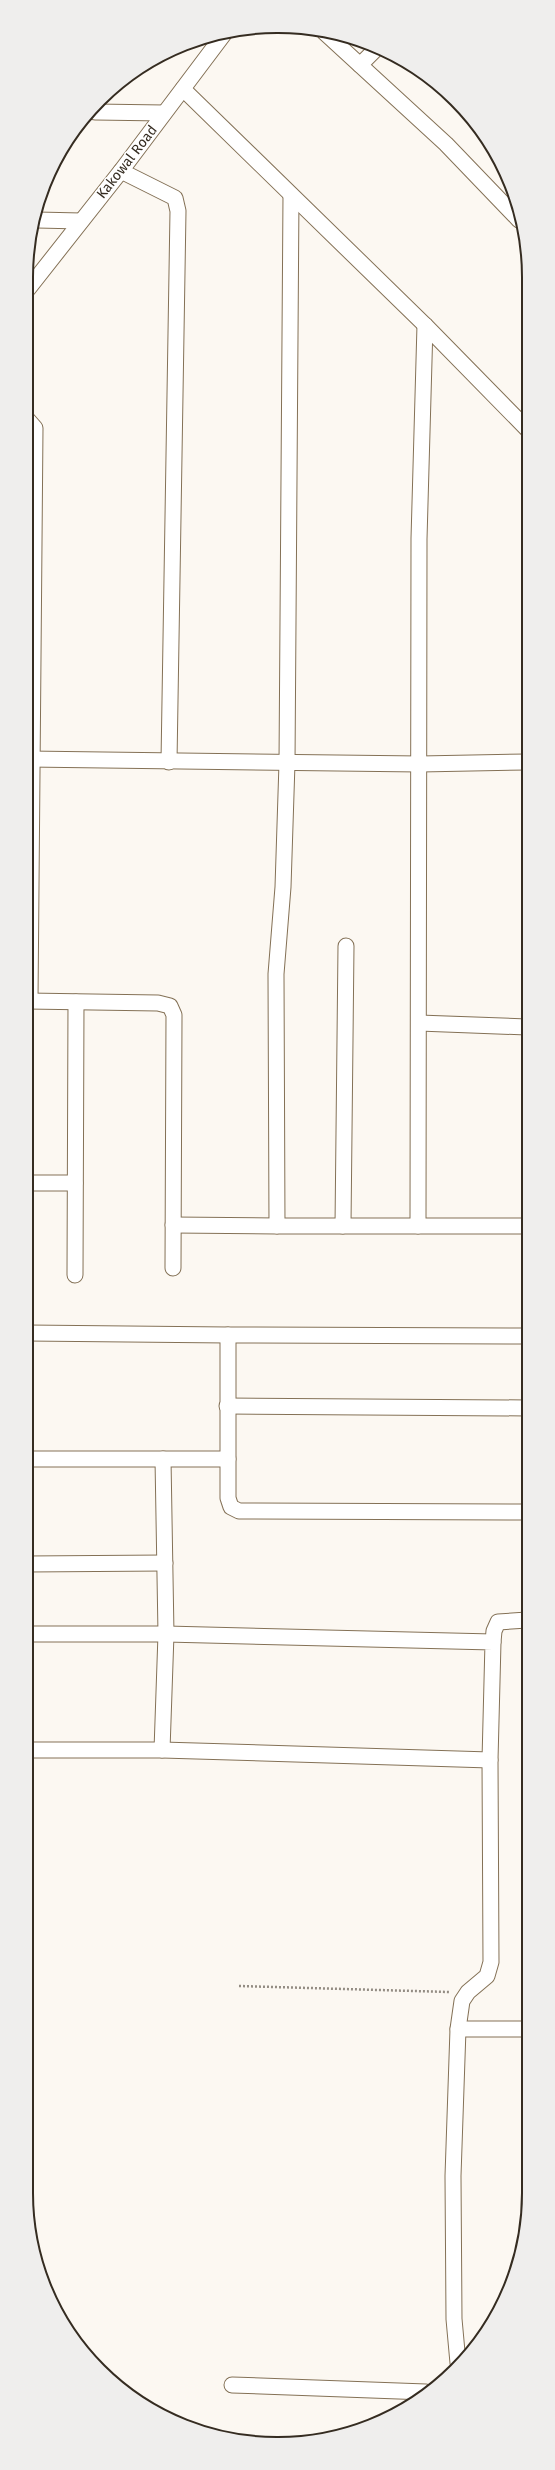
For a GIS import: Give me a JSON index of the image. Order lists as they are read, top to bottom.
{
  "streets": {
    "street": ["Kakowal Road"]
  }
}
